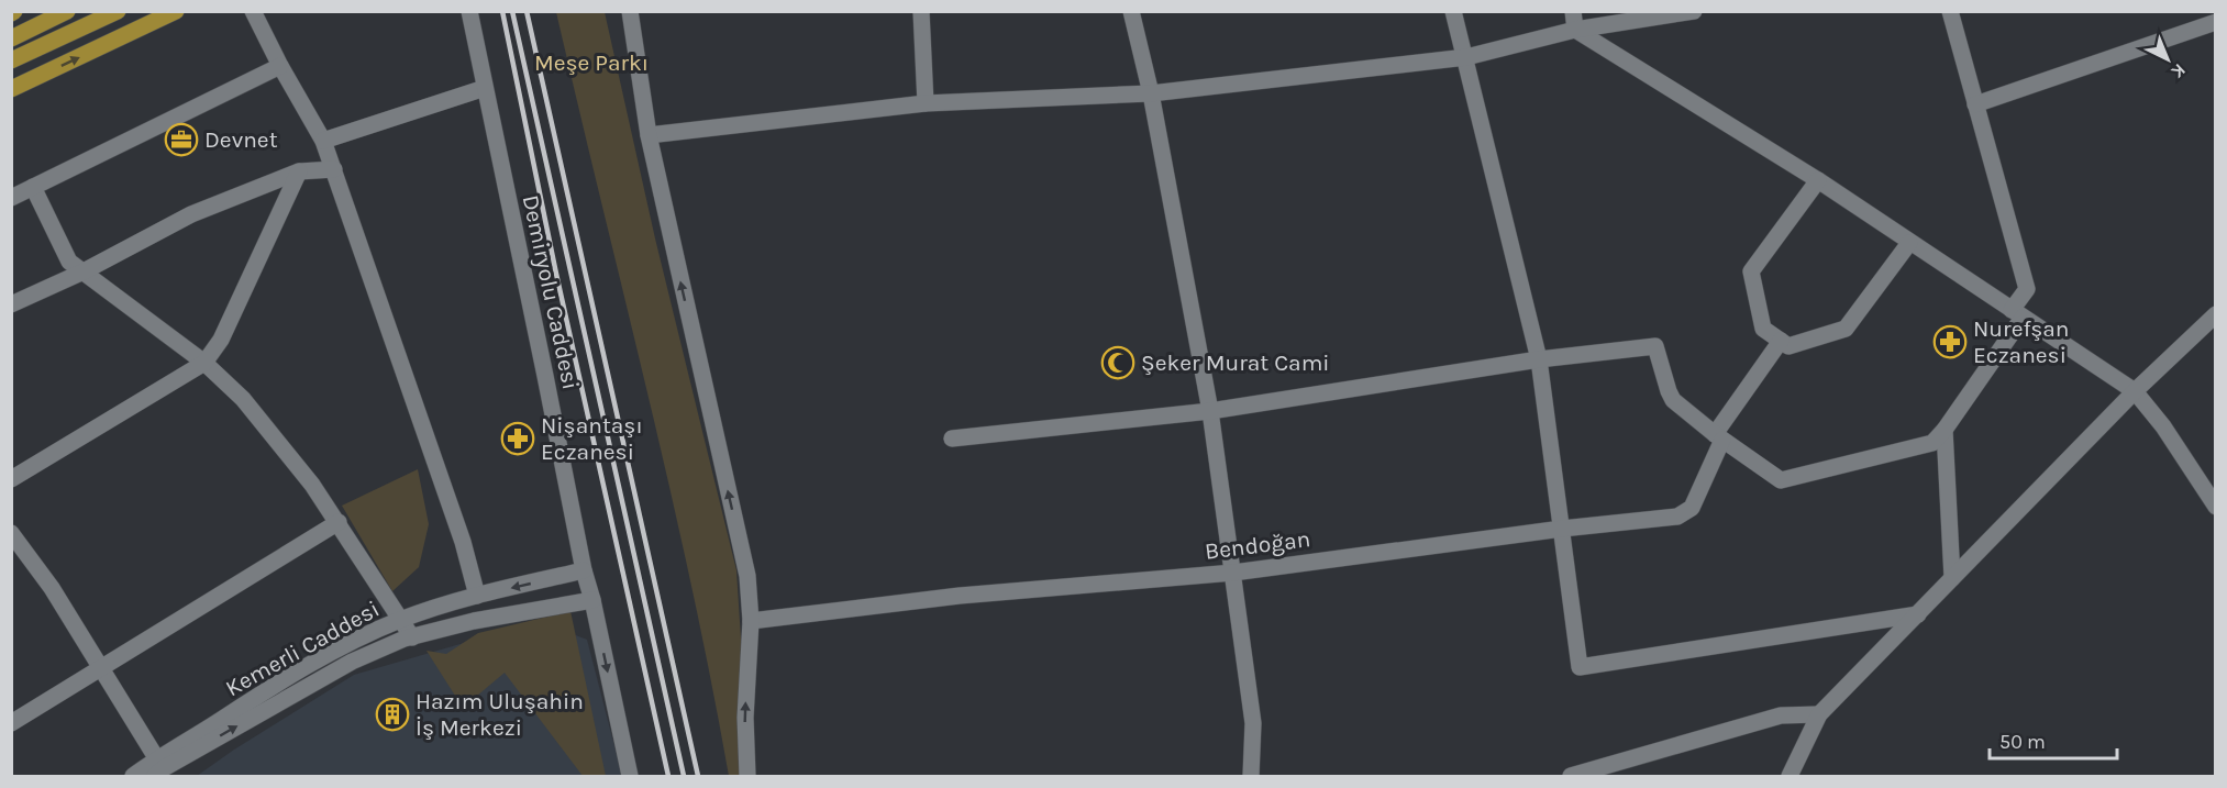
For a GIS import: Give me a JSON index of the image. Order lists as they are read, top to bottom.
{
  "streets": {
    "street": ["Demiryolu Caddesi", "Bendoğan", "Kemerli Caddesi"]
  },
  "crossings": [
    ["Demiryolu Caddesi", "Kemerli Caddesi"]
  ],
  "parks": ["Meşe Parkı"],
  "places": {
    "office": ["Devnet"],
    "pharmacy": ["Nurefşan Eczanesi", "Nişantaşı Eczanesi"],
    "mosque": ["Şeker Murat Cami"],
    "building": ["Hazım Uluşahin İş Merkezi"]
  },
  "scale_bar": "50 m",
  "north": "bottom right"
}
